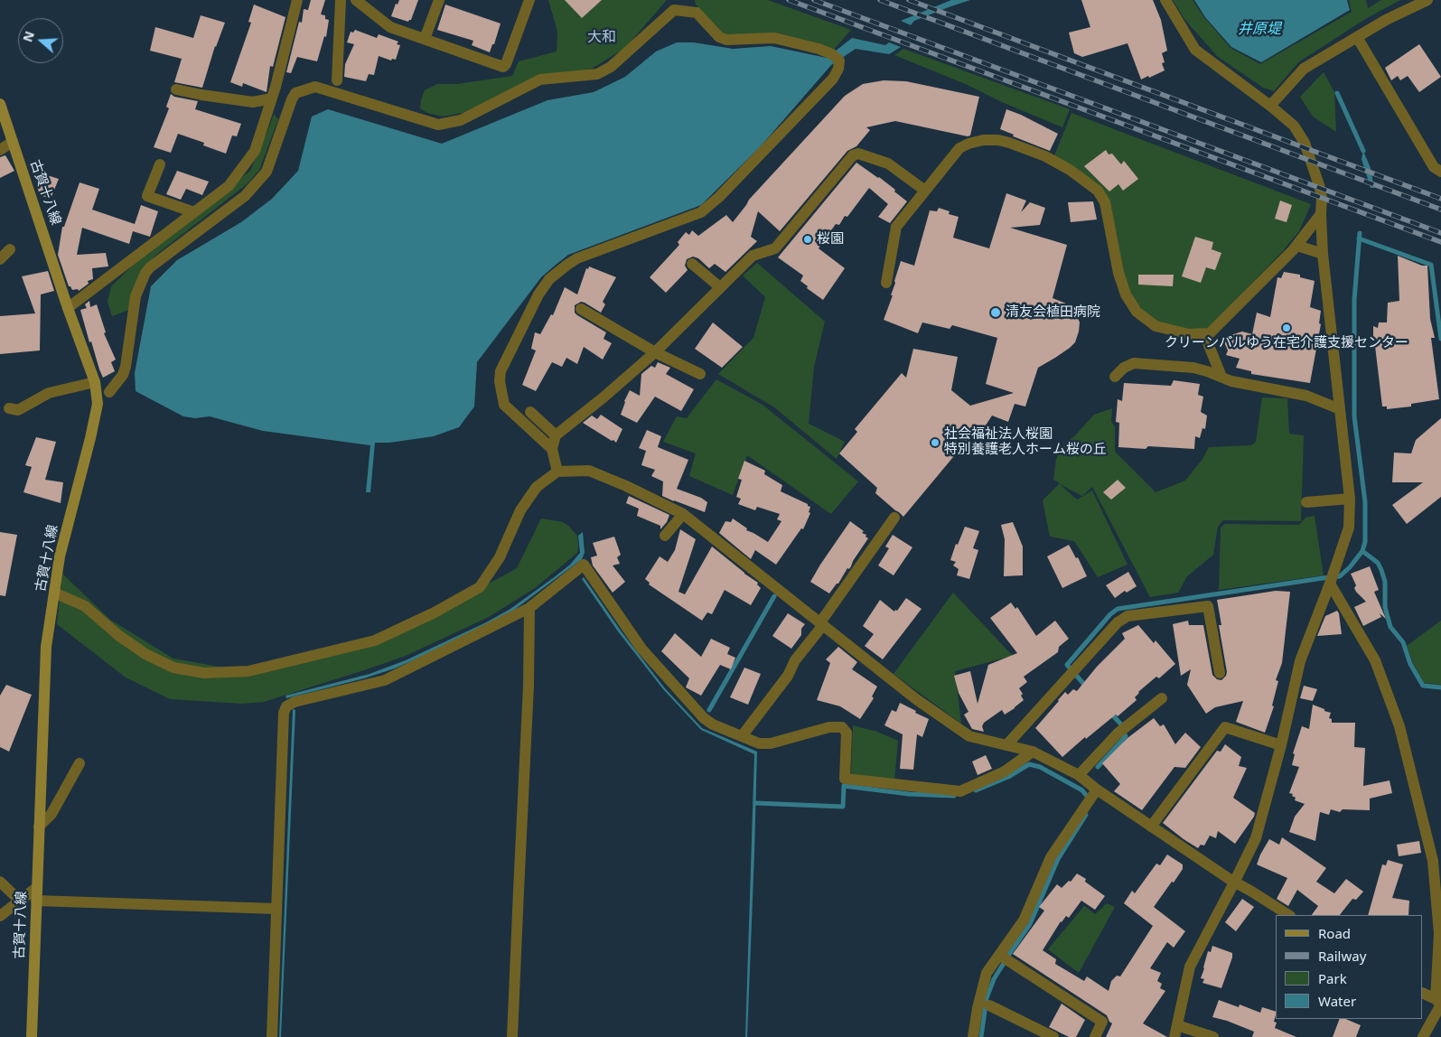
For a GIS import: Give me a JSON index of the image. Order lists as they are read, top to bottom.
{
  "streets": {
    "main road": ["古賀十八線"]
  },
  "districts": ["大和"],
  "water": ["井原堤"],
  "places": [
    "桜園",
    "清友会植田病院",
    "クリーンパルゆう在宅介護支援センター",
    "社会福祉法人桜園 特別養護老人ホーム桜の丘"
  ],
  "legend": [
    "Road",
    "Railway",
    "Park",
    "Water"
  ],
  "north": "left"
}
